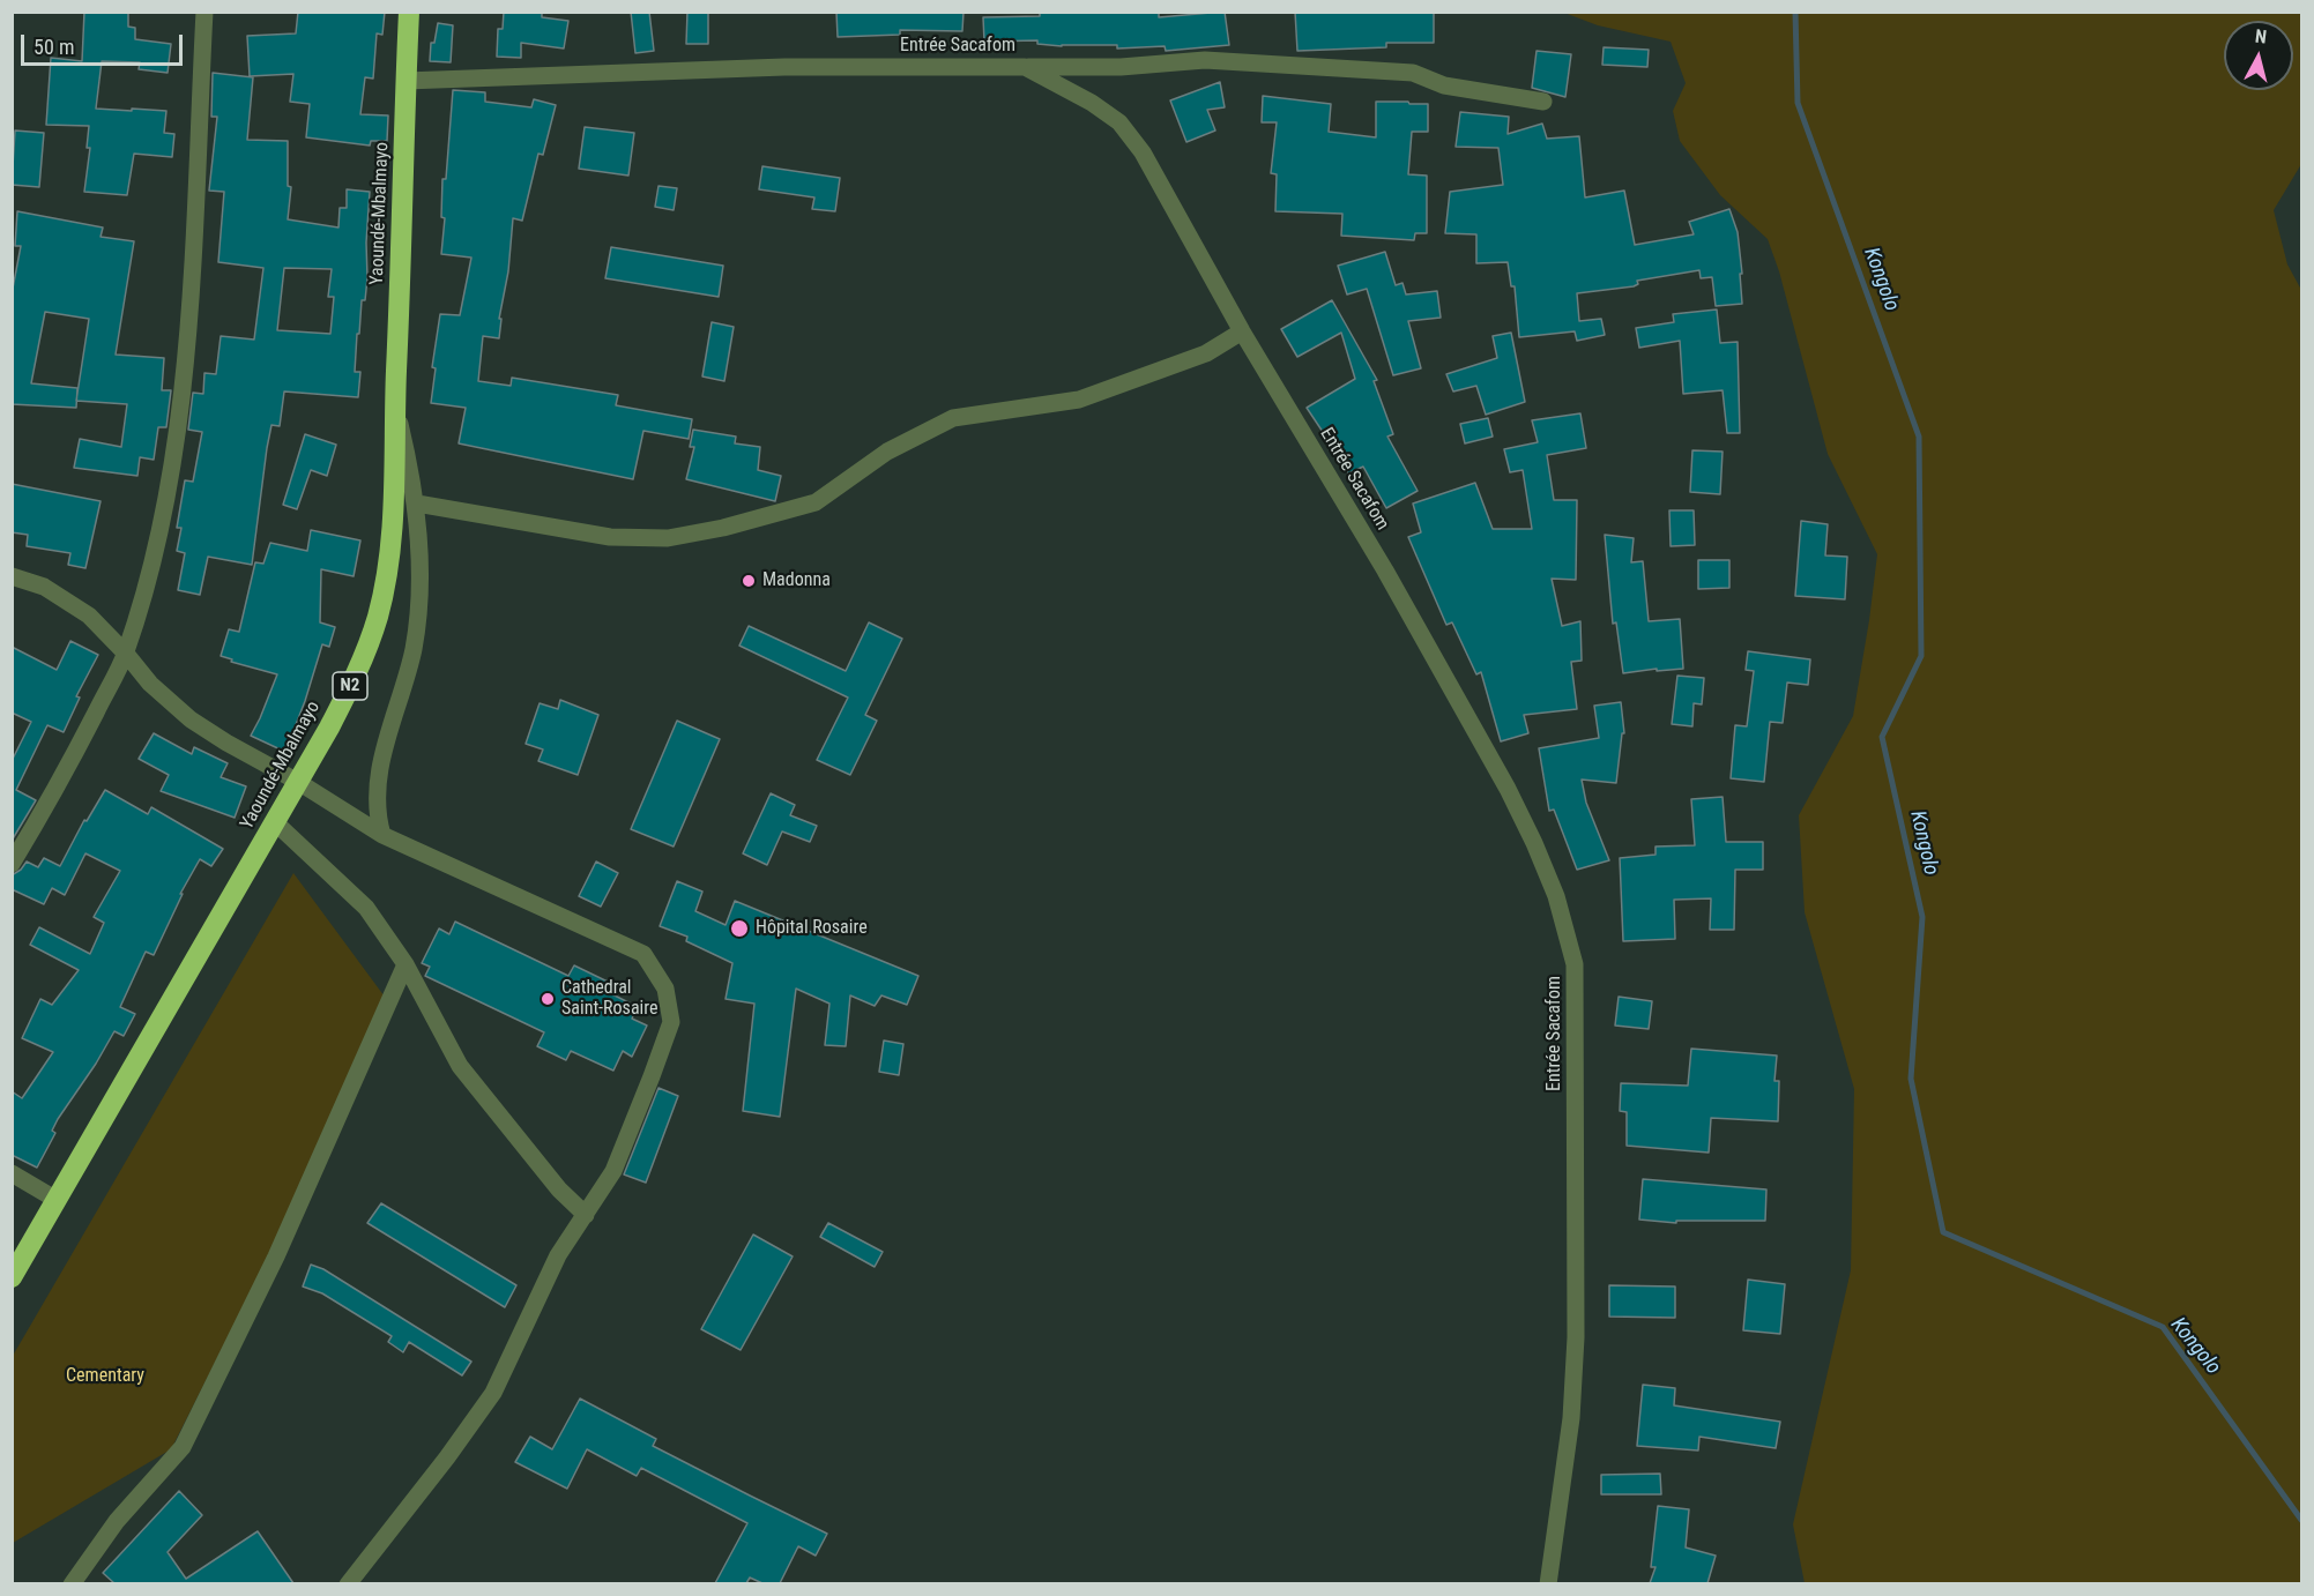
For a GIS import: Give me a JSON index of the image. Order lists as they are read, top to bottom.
{
  "streets": {
    "highway": ["Yaoundé-Mbalmayo", "N2"],
    "street": ["Entrée Sacafom"]
  },
  "crossings": [
    ["Entrée Sacafom", "Yaoundé-Mbalmayo"]
  ],
  "water": ["Kongolo"],
  "parks": ["Cementary"],
  "places": ["Madonna", "Hôpital Rosaire", "Cathedral Saint-Rosaire"],
  "scale_bar": "50 m",
  "north": "top"
}
